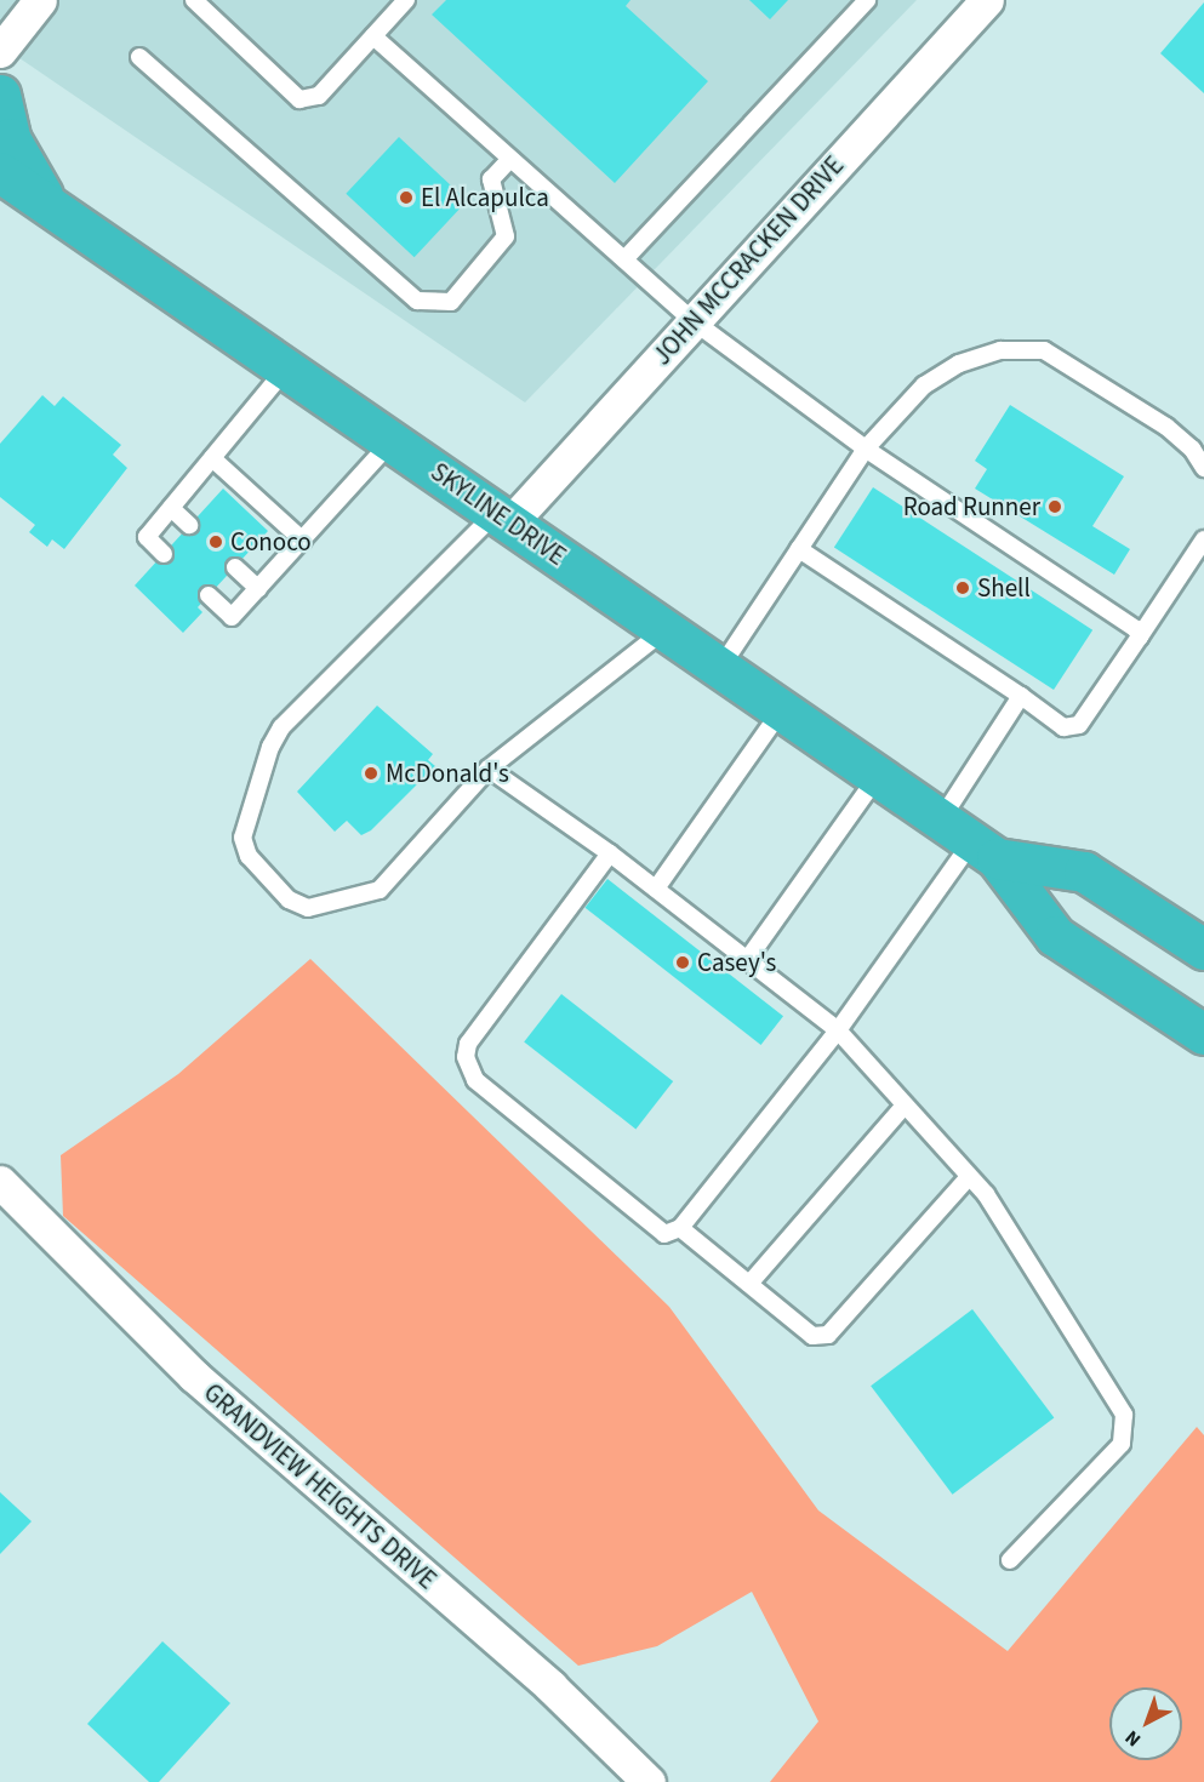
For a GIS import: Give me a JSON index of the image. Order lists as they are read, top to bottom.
{
  "streets": {
    "highway": ["SKYLINE DRIVE"],
    "street": ["JOHN MCCRACKEN DRIVE", "GRANDVIEW HEIGHTS DRIVE"]
  },
  "crossings": [
    ["JOHN MCCRACKEN DRIVE", "SKYLINE DRIVE"]
  ],
  "places": [
    "El Alcapulca",
    "Road Runner",
    "Conoco",
    "Shell",
    "McDonald's",
    "Casey's"
  ],
  "north": "bottom left"
}
